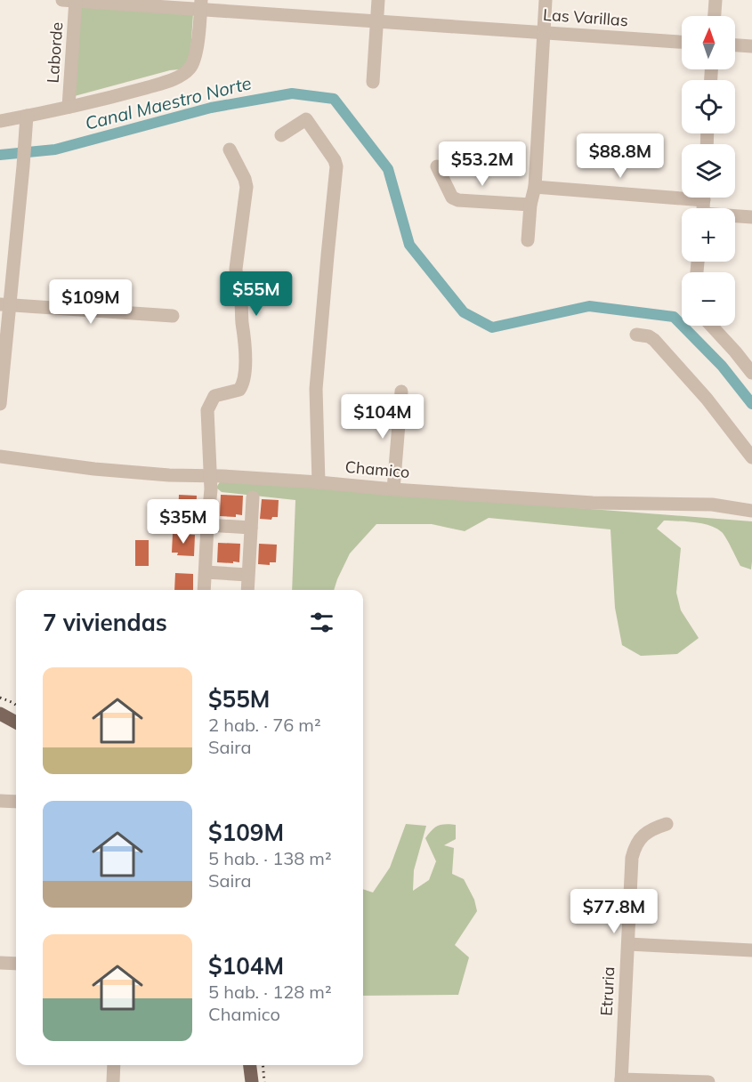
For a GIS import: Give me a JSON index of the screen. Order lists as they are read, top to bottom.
{
  "streets": {
    "street": [
      "Las Varillas",
      "Laborde",
      "Chamico",
      "Etruria"
    ]
  },
  "crossings": [
    ["Las Varillas", "Laborde"]
  ],
  "water": ["Canal Maestro Norte"],
  "north": "top",
  "page": {
    "map_buttons": ["+", "−"],
    "price": [
      "$88.8M",
      "$53.2M",
      "$55M",
      "$109M",
      "$104M",
      "$35M",
      "$77.8M"
    ],
    "heading": "7 viviendas",
    "list": [
      {
        "name": "$55M",
        "note": "2 hab. · 76 m² · Saira"
      },
      {
        "name": "$109M",
        "note": "5 hab. · 138 m² · Saira"
      },
      {
        "name": "$104M",
        "note": "5 hab. · 128 m² · Chamico"
      }
    ]
  }
}
